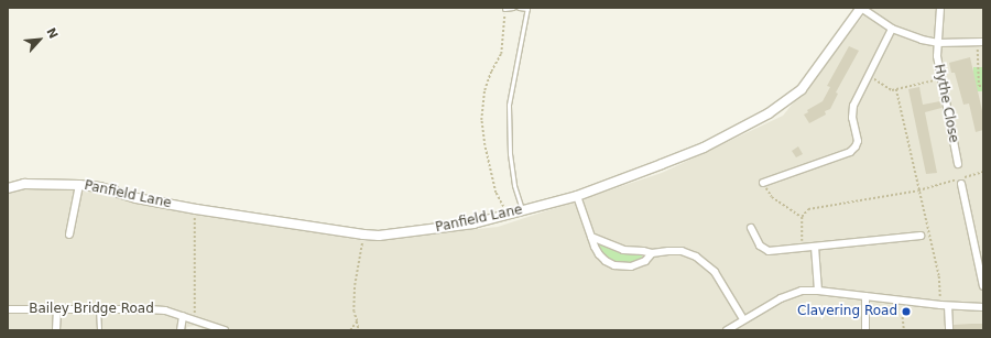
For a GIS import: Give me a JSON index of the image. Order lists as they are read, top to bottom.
{
  "streets": {
    "street": ["Hythe Close", "Panfield Lane", "Bailey Bridge Road"]
  },
  "places": ["Clavering Road"],
  "north": "top right"
}
